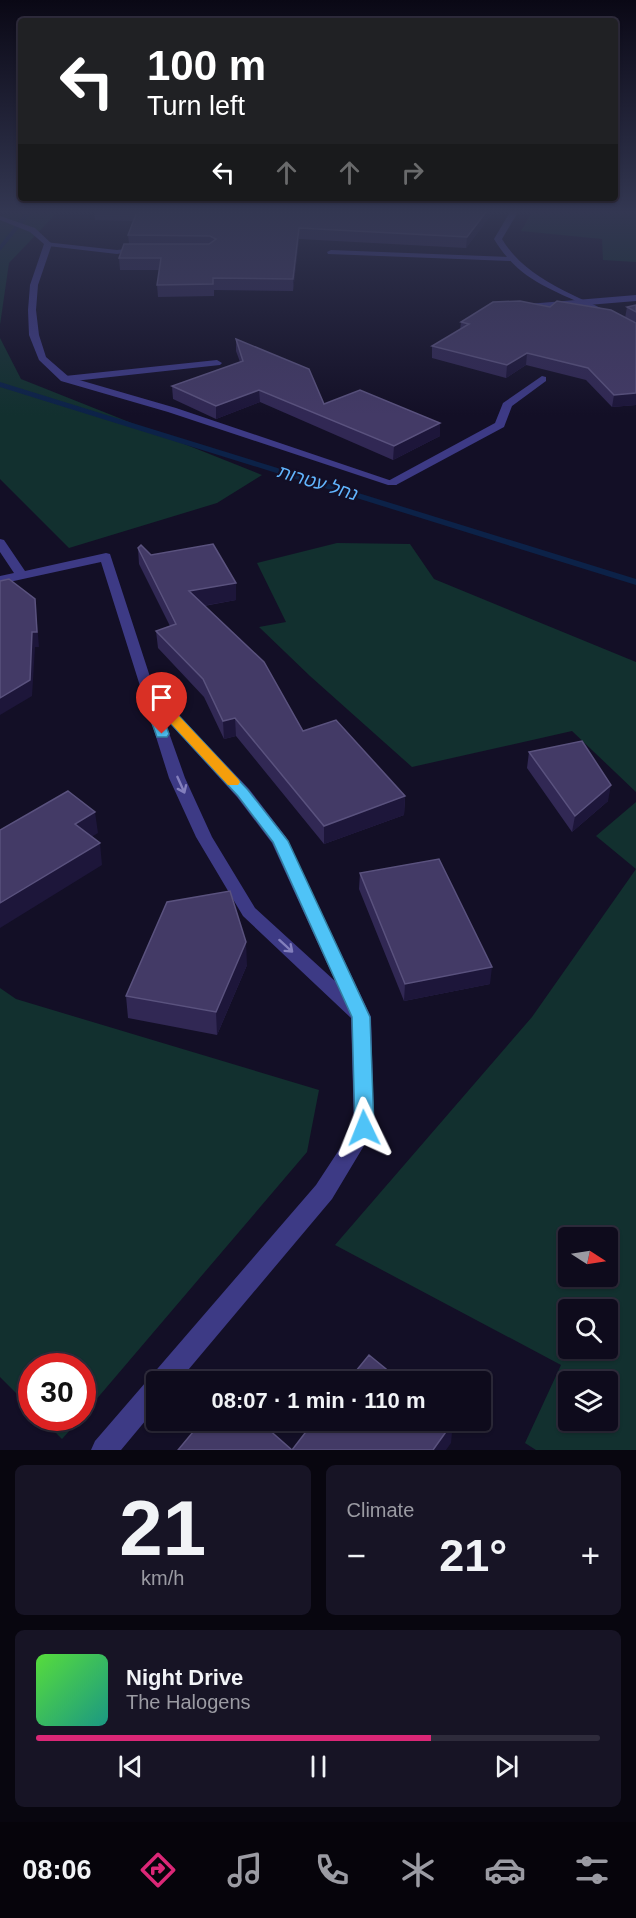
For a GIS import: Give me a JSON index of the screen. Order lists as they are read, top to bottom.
{
  "water": ["נחל עטרות"],
  "north": "right",
  "page": {
    "turn": ["100 m", "Turn left"],
    "limit": "30",
    "trip": "08:07 · 1 min · 110 m",
    "tile": [
      ["21", "km/h"],
      "Climate"
    ],
    "heat": ["−", "21°", "+"],
    "song": ["Night Drive", "The Halogens"],
    "tabs": "08:06"
  }
}
